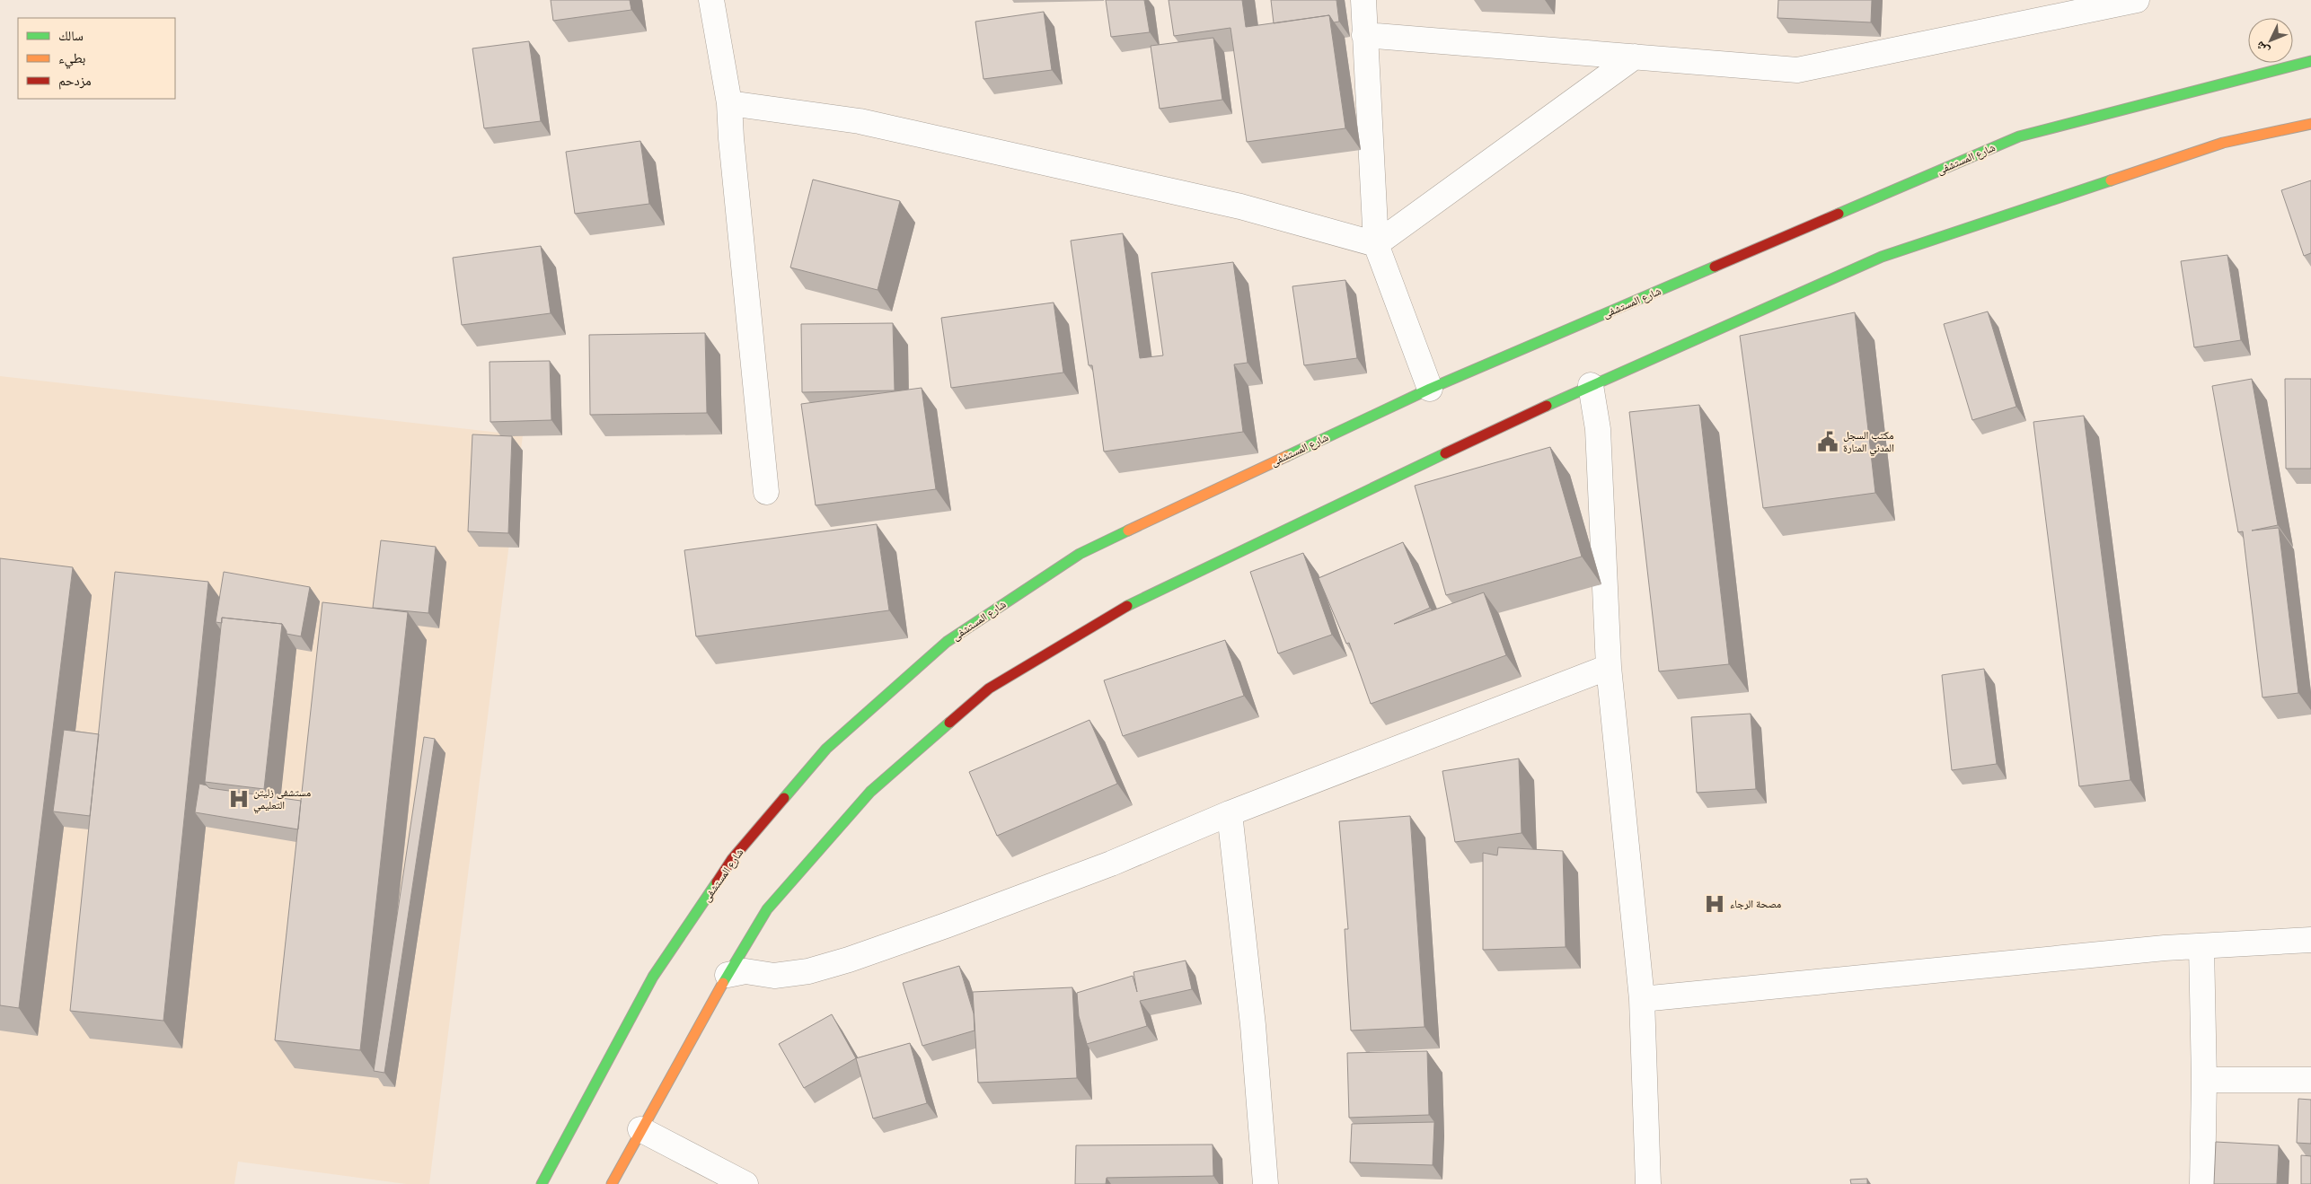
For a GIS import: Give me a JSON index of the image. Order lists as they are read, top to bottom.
{
  "streets": {
    "main road": ["شارع المستشفى"]
  },
  "places": {
    "public building": ["مكتب السجل المدني المنارة"],
    "hospital": ["مستشفى زليتن التعليمي", "مصحة الرجاء"]
  },
  "legend": ["سالك", "بطيء", "مزدحم"],
  "north": "bottom left"
}
